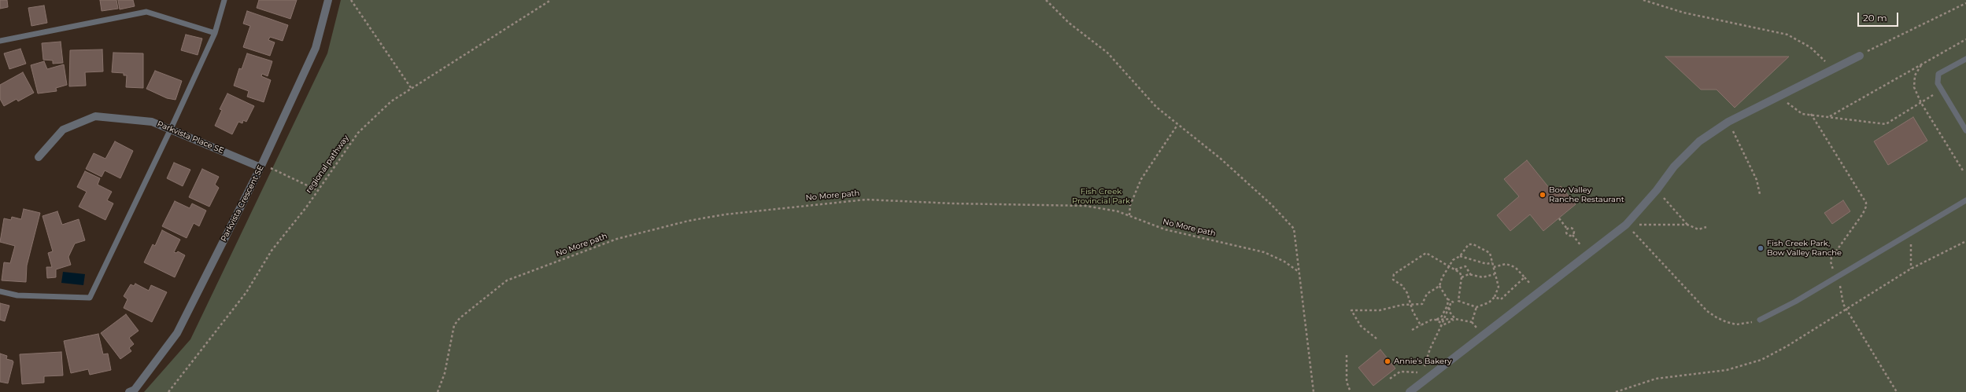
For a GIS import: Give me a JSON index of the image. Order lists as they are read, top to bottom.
{
  "streets": {
    "street": ["Parkvista Place SE", "Parkvista Crescent SE"],
    "path": ["regional pathway", "No More path"]
  },
  "crossings": [
    ["Parkvista Place SE", "Parkvista Crescent SE"]
  ],
  "parks": ["Fish Creek Provincial Park"],
  "places": ["Bow Valley Ranche Restaurant", "Fish Creek Park, Bow Valley Ranche", "Annie's Bakery"],
  "scale_bar": "20 m"
}
